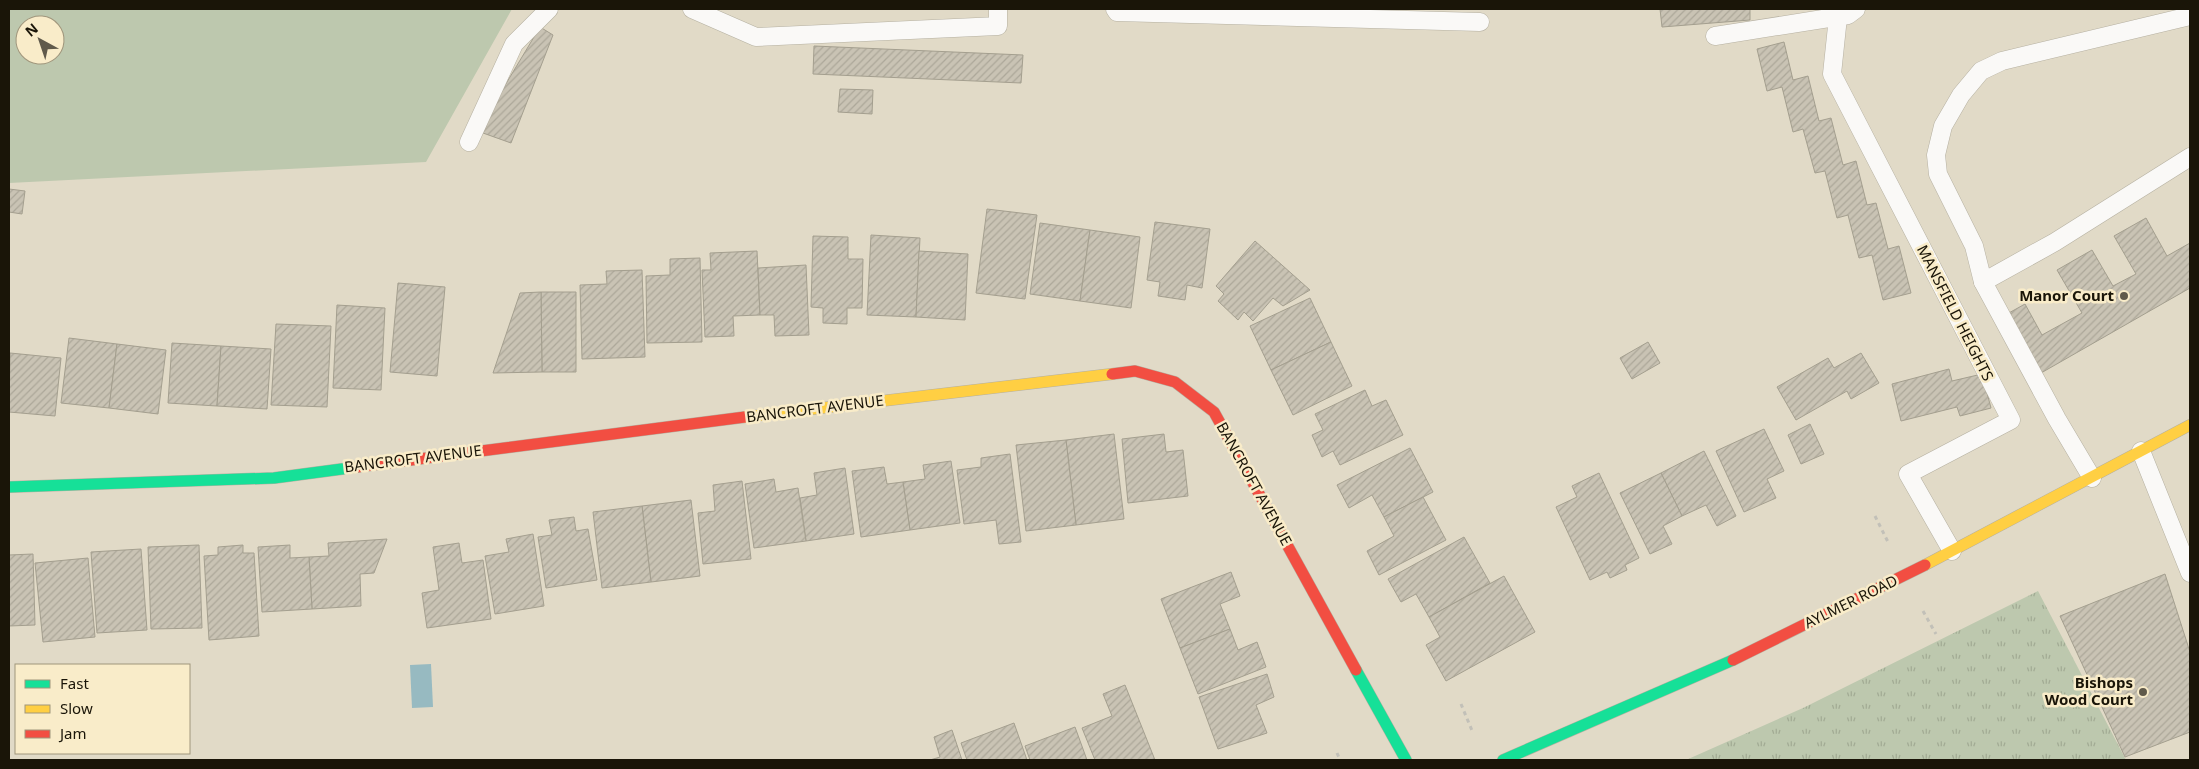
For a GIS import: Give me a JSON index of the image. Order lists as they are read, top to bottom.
{
  "streets": {
    "main road": ["BANCROFT AVENUE", "AYLMER ROAD"],
    "lane": ["MANSFIELD HEIGHTS"]
  },
  "crossings": [
    ["MANSFIELD HEIGHTS", "AYLMER ROAD"]
  ],
  "places": ["Manor Court", "Bishops Wood Court"],
  "legend": ["Fast", "Slow", "Jam"],
  "north": "top left"
}
